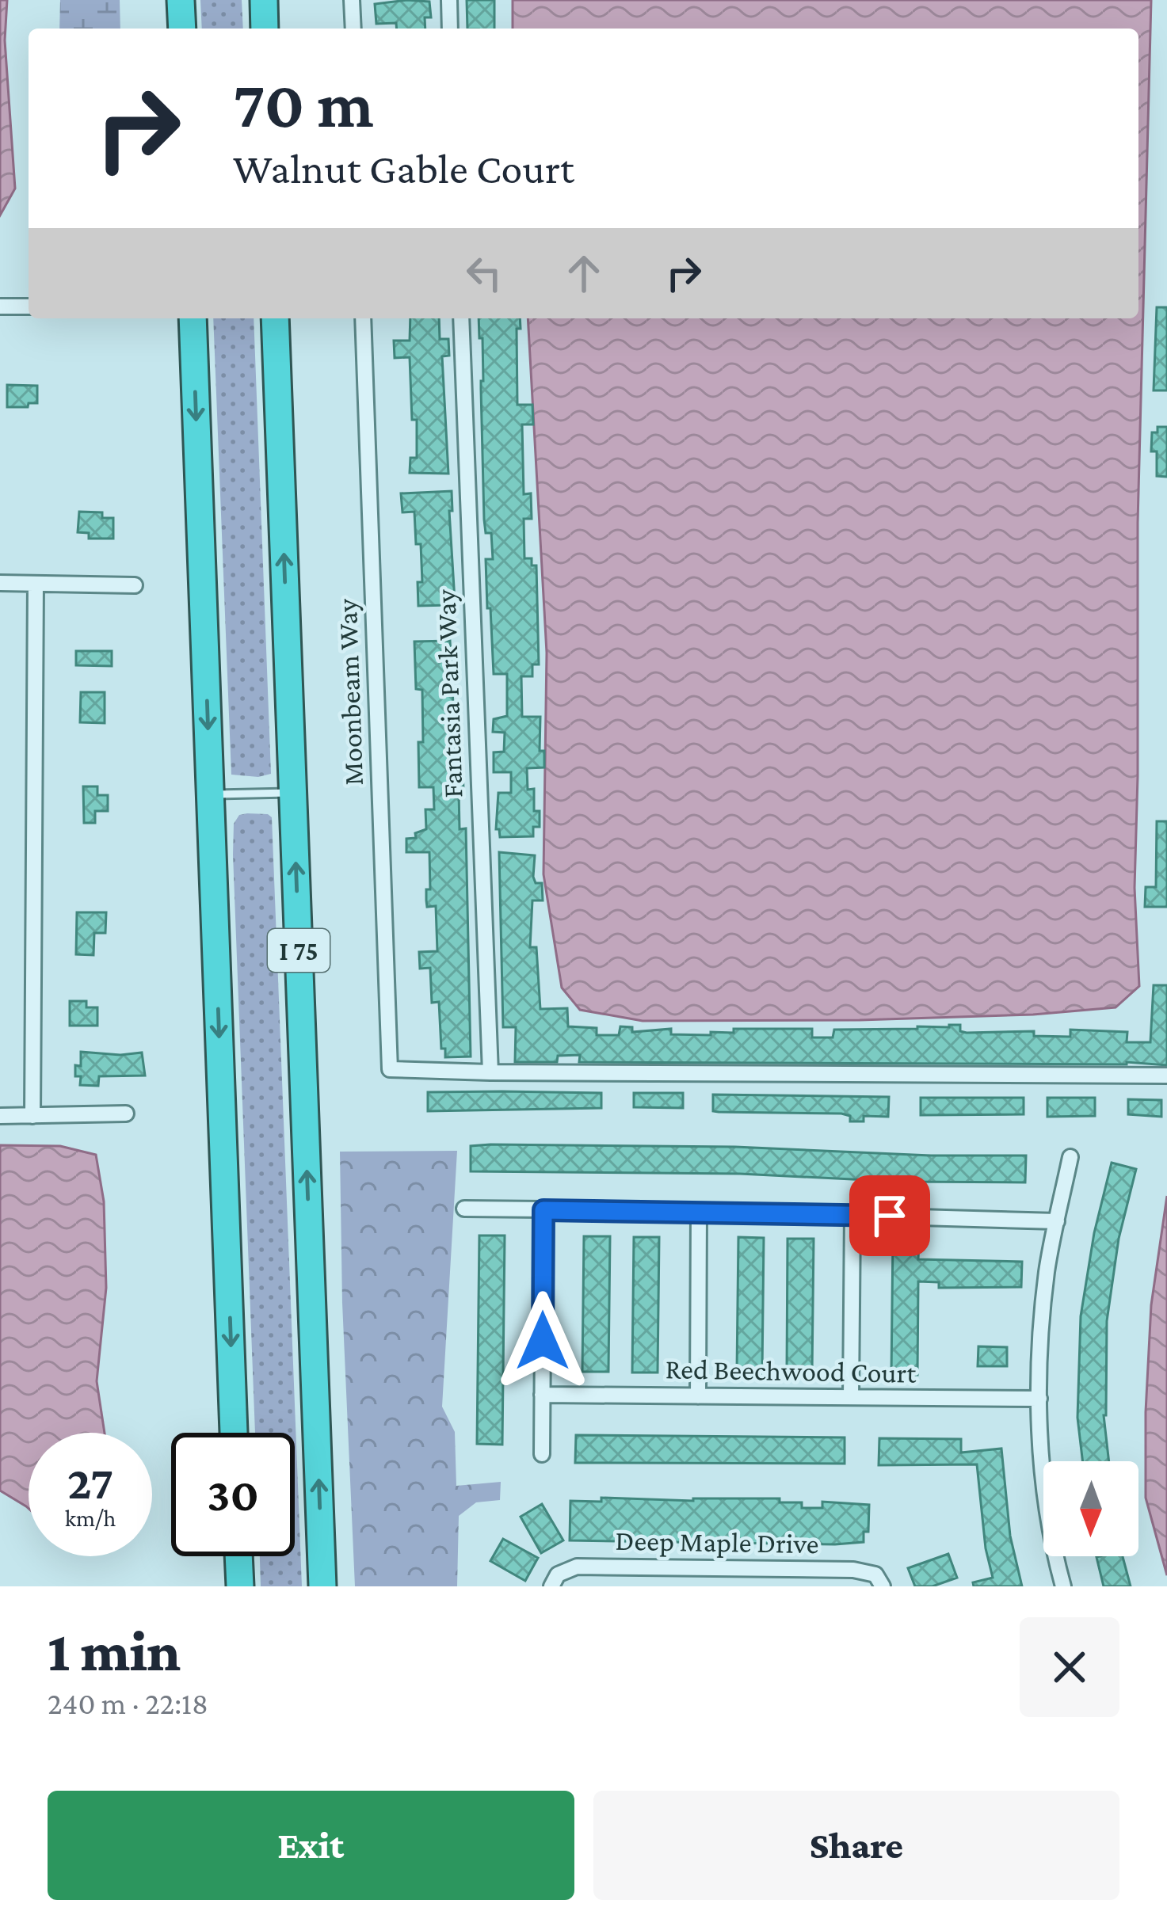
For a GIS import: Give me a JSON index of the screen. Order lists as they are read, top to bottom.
{
  "streets": {
    "highway": ["I 75"],
    "street": [
      "Moonbeam Way",
      "Fantasia Park Way",
      "Red Beechwood Court",
      "Deep Maple Drive"
    ]
  },
  "crossings": [
    ["Moonbeam Way", "Fantasia Park Way"]
  ],
  "north": "bottom",
  "page": {
    "turn": ["70 m", "Walnut Gable Court"],
    "speed": "27 km/h",
    "limit": "30",
    "heading": ["1 min", "240 m · 22:18"],
    "buttons": ["Exit", "Share"]
  }
}
